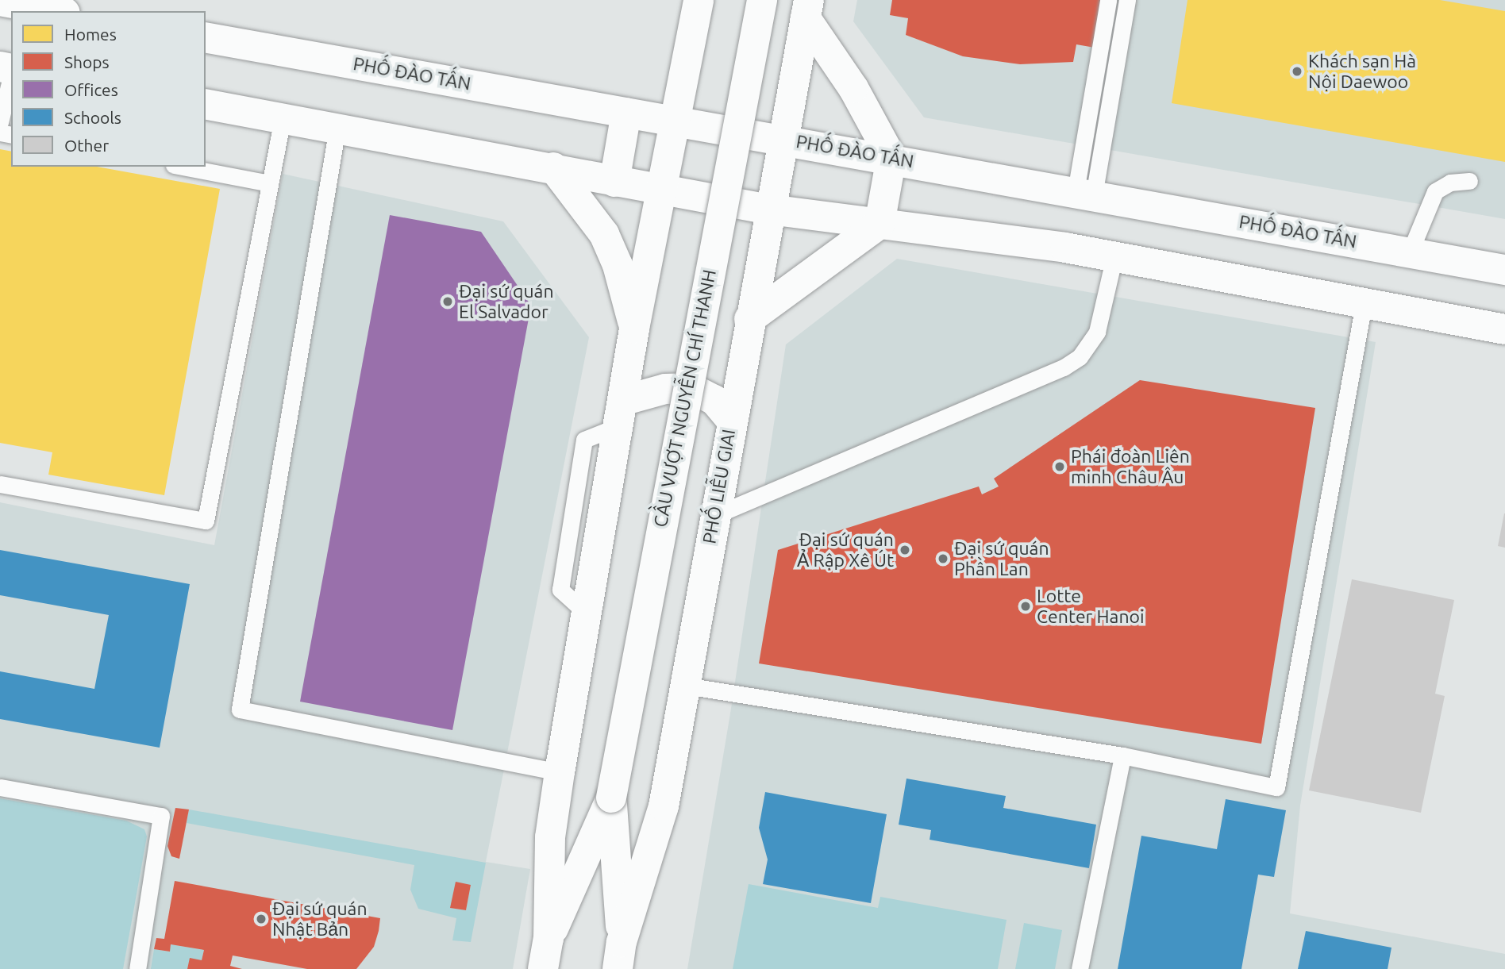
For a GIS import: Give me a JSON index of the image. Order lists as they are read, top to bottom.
{
  "streets": {
    "main road": ["PHỐ ĐÀO TẤN", "CẦU VƯỢT NGUYỄN CHÍ THANH", "PHỐ LIỄU GIAI"]
  },
  "crossings": [
    ["PHỐ ĐÀO TẤN", "PHỐ LIỄU GIAI"],
    ["CẦU VƯỢT NGUYỄN CHÍ THANH", "PHỐ LIỄU GIAI"]
  ],
  "places": [
    "Khách sạn Hà Nội Daewoo",
    "Đại sứ quán El Salvador",
    "Phái đoàn Liên minh Châu Âu",
    "Đại sứ quán Ả Rập Xê Út",
    "Đại sứ quán Phần Lan",
    "Lotte Center Hanoi",
    "Đại sứ quán Nhật Bản"
  ],
  "legend": [
    "Homes",
    "Shops",
    "Offices",
    "Schools",
    "Other"
  ]
}
